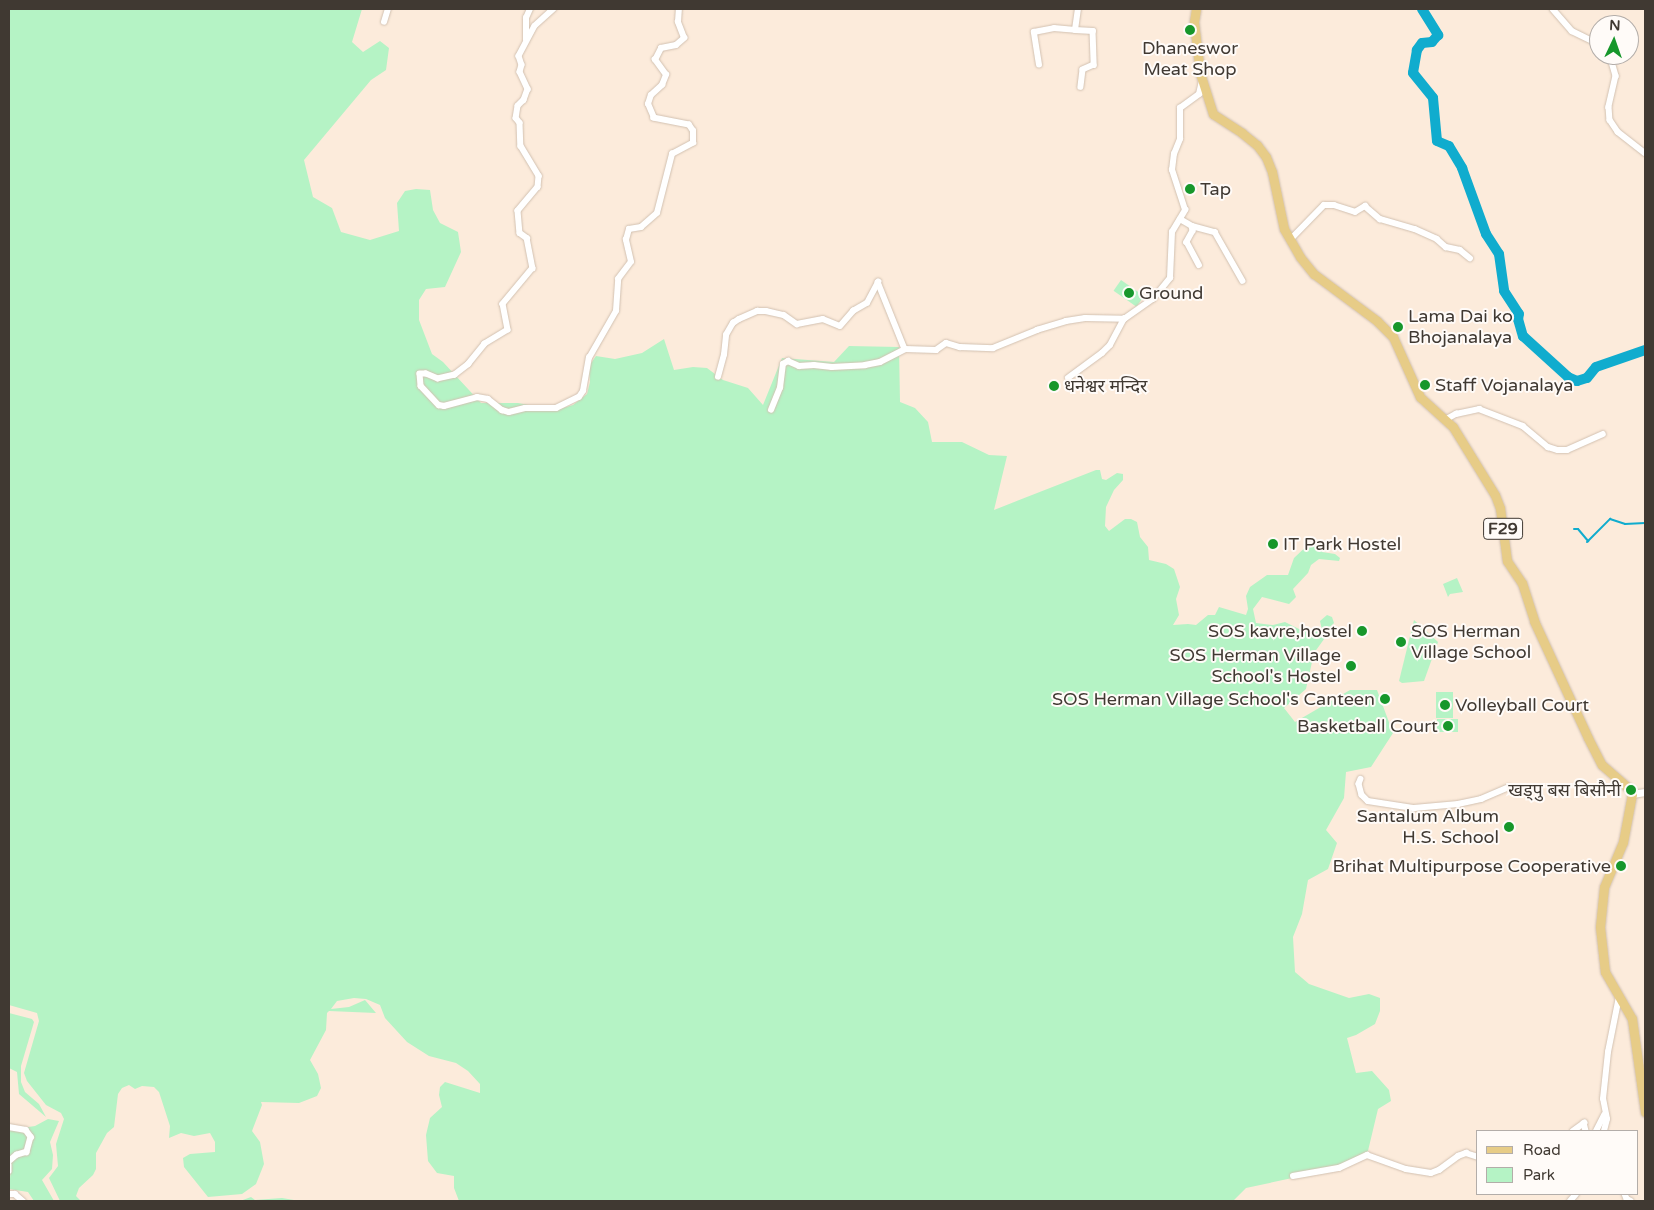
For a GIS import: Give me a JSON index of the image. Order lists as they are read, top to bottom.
{
  "streets": {
    "main road": ["F29"]
  },
  "places": [
    "Dhaneswor Meat Shop",
    "Tap",
    "Ground",
    "Lama Dai ko Bhojanalaya",
    "Staff Vojanalaya",
    "धनेश्वर मन्दिर",
    "IT Park Hostel",
    "SOS kavre,hostel",
    "SOS Herman Village School",
    "SOS Herman Village School's Hostel",
    "SOS Herman Village School's Canteen",
    "Volleyball Court",
    "Basketball Court",
    "खड्पु बस बिसौनी",
    "Santalum Album H.S. School",
    "Brihat Multipurpose Cooperative"
  ],
  "legend": ["Road", "Park"],
  "north": "top"
}
